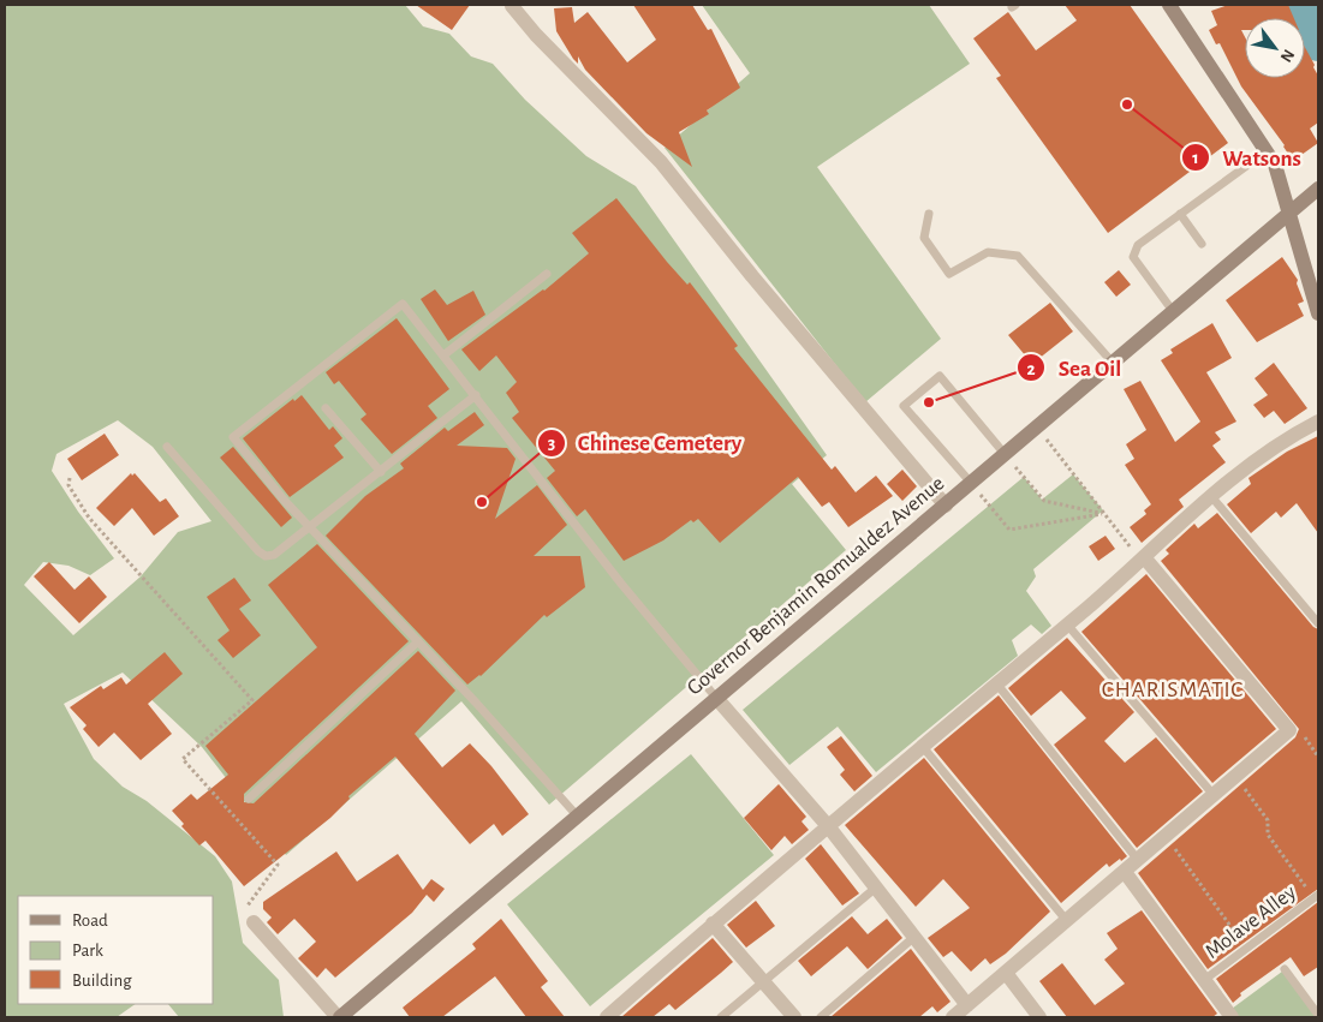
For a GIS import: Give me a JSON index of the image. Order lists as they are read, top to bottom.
{
  "streets": {
    "main road": ["Governor Benjamin Romualdez Avenue"],
    "lane": ["Molave Alley"]
  },
  "districts": ["CHARISMATIC"],
  "places": ["Watsons", "Sea Oil", "Chinese Cemetery"],
  "legend": ["Road", "Park", "Building"],
  "north": "bottom right"
}
